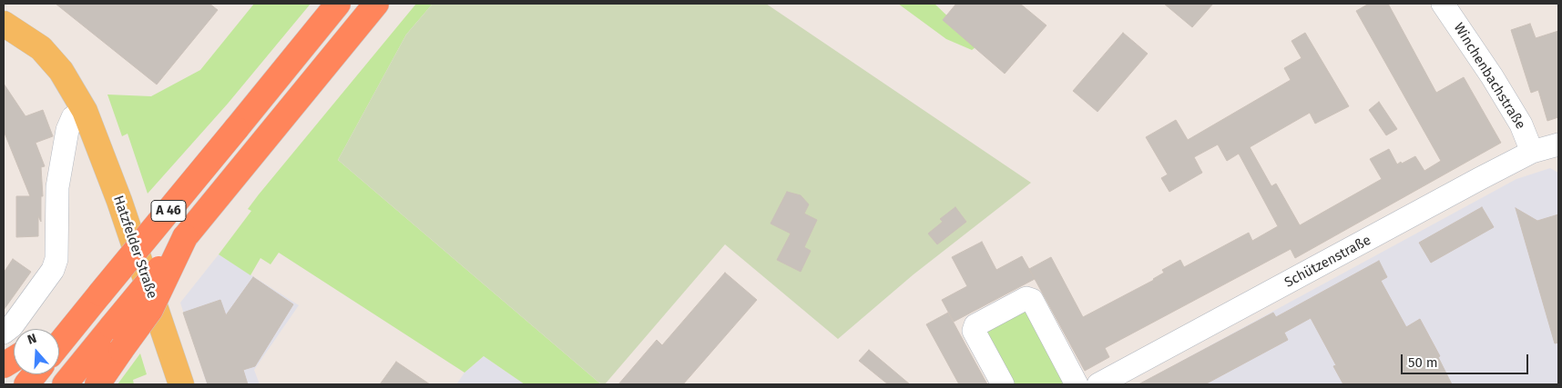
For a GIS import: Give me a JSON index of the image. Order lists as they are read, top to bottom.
{
  "streets": {
    "highway": ["A 46"],
    "main road": ["Hatzfelder Straße"],
    "street": ["Winchenbachstraße", "Schützenstraße"]
  },
  "crossings": [
    ["Winchenbachstraße", "Schützenstraße"]
  ],
  "scale_bar": "50 m",
  "north": "top"
}
